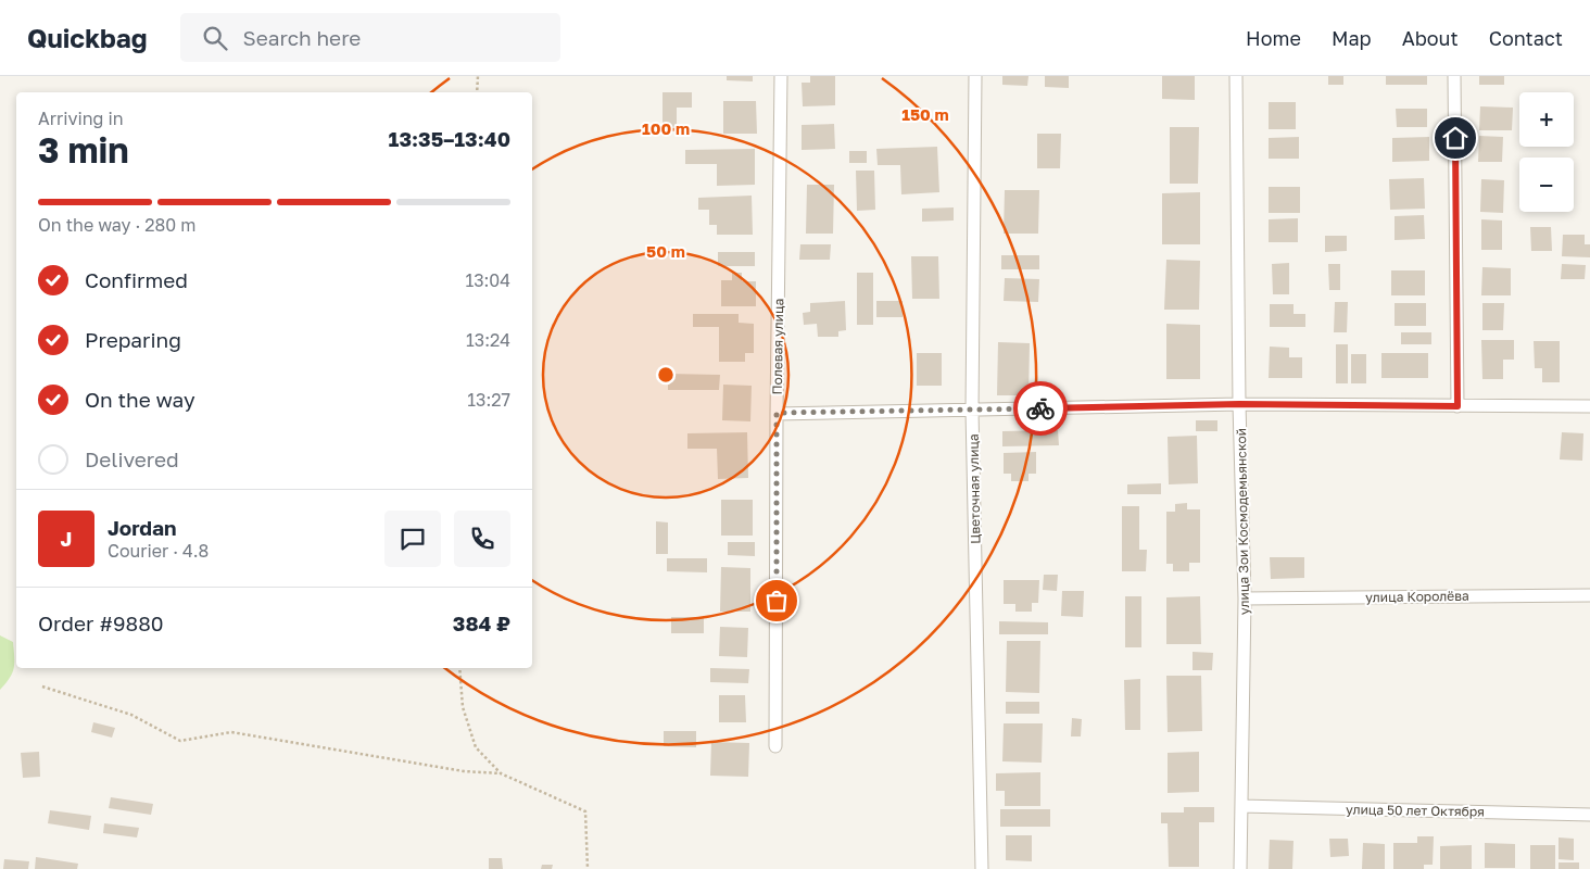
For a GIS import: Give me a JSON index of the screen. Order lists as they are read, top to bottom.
{
  "streets": {
    "street": [
      "Полевая улица",
      "Цветочная улица",
      "улица Зои Космодемьянской",
      "улица Королёва",
      "улица 50 лет Октября"
    ]
  },
  "crossings": [
    ["улица Зои Космодемьянской", "улица Королёва"],
    ["улица Зои Космодемьянской", "улица 50 лет Октября"]
  ],
  "page": {
    "header": "Quickbag",
    "search": "Search here",
    "nav": [
      "Home",
      "Map",
      "About",
      "Contact"
    ],
    "map_buttons": ["+", "−"],
    "heading": ["3 min", "Arriving in", "13:35–13:40"],
    "panel": [
      "Jordan",
      "Courier · 4.8",
      "Order #9880",
      "384 ₽"
    ],
    "bar": "On the way · 280 m",
    "list": [
      ["Confirmed", "13:04"],
      ["Preparing", "13:24"],
      ["On the way", "13:27"],
      "Delivered"
    ],
    "round": "J"
  },
  "rings": ["150 m", "100 m", "50 m"]
}
